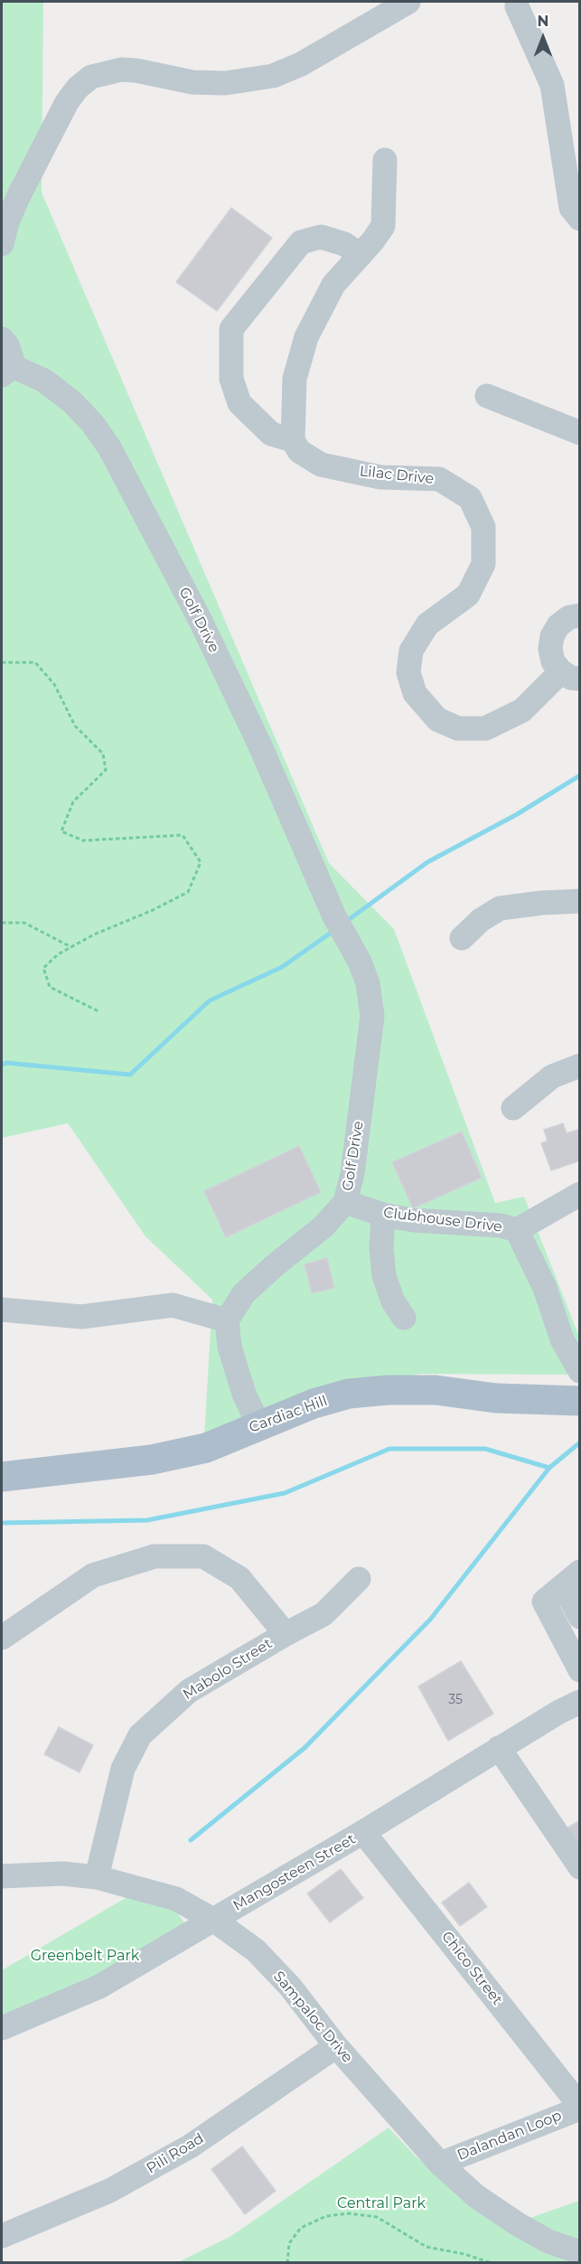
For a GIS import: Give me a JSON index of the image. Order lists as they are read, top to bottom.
{
  "streets": {
    "main road": ["Cardiac Hill"],
    "street": [
      "Lilac Drive",
      "Golf Drive",
      "Clubhouse Drive",
      "Mabolo Street",
      "Mangosteen Street",
      "Chico Street",
      "Sampaloc Drive",
      "Dalandan Loop",
      "Pili Road"
    ]
  },
  "crossings": [
    ["Golf Drive", "Clubhouse Drive"],
    ["Mabolo Street", "Sampaloc Drive"],
    ["Mangosteen Street", "Chico Street"],
    ["Mangosteen Street", "Sampaloc Drive"],
    ["Chico Street", "Dalandan Loop"],
    ["Sampaloc Drive", "Dalandan Loop"],
    ["Sampaloc Drive", "Pili Road"]
  ],
  "parks": ["Greenbelt Park", "Central Park"],
  "house_numbers": ["35"],
  "north": "top"
}
